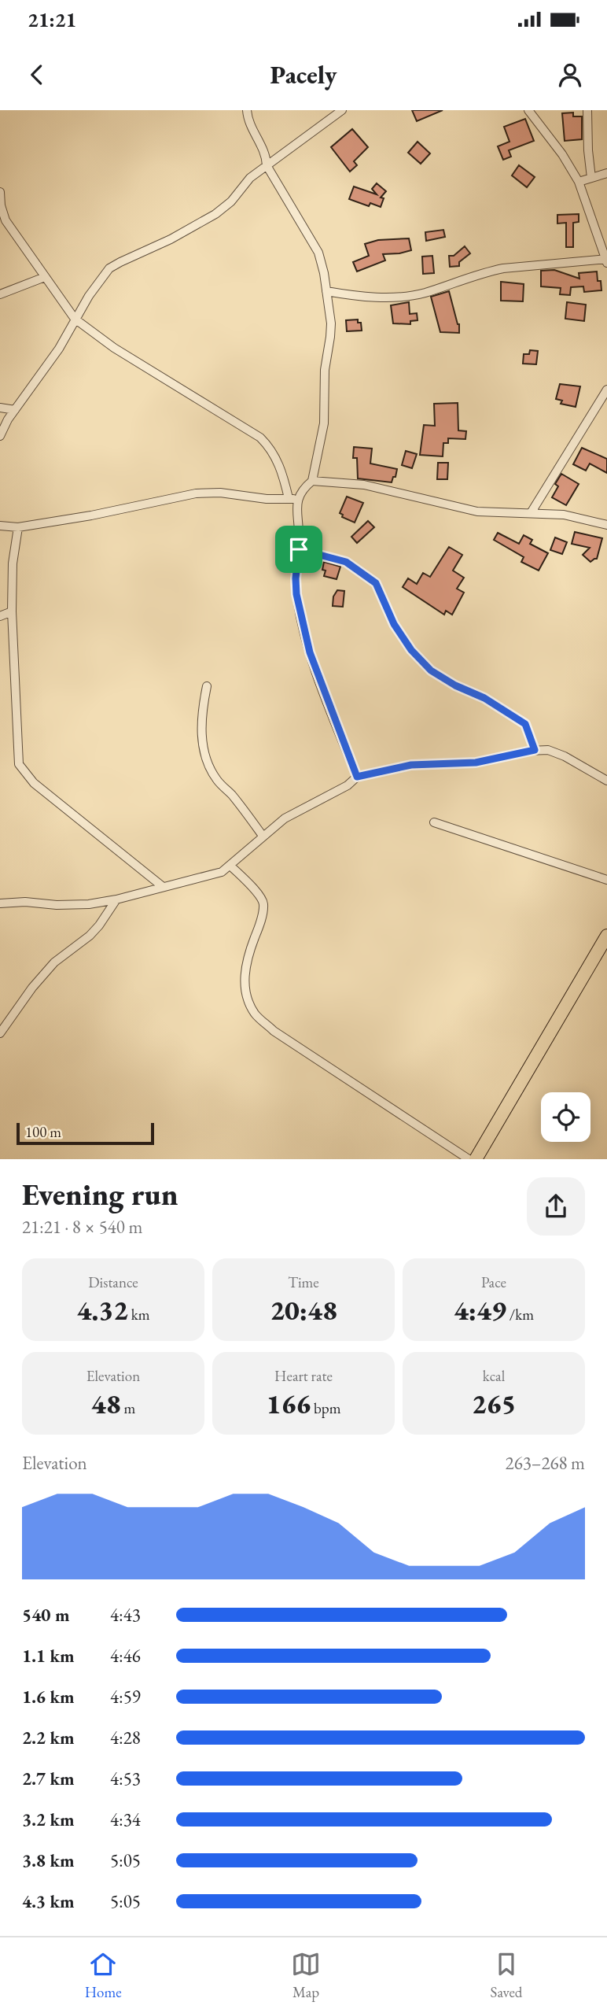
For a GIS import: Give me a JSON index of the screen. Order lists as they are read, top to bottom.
{
  "scale_bar": "100 m",
  "page": {
    "status": "21:21",
    "header": "Pacely",
    "scale": "100 m",
    "heading": ["Evening run", "21:21 · 8 × 540 m"],
    "stats": [
      ["Distance", "4.32 km"],
      ["Time", "20:48"],
      ["Pace", "4:49 /km"],
      ["Elevation", "48 m"],
      ["Heart rate", "166 bpm"],
      ["kcal", "265"]
    ],
    "chart": ["Elevation", "263–268 m"],
    "list": [
      {
        "name": "540 m",
        "note": "4:43"
      },
      {
        "name": "1.1 km",
        "note": "4:46"
      },
      {
        "name": "1.6 km",
        "note": "4:59"
      },
      {
        "name": "2.2 km",
        "note": "4:28"
      },
      {
        "name": "2.7 km",
        "note": "4:53"
      },
      {
        "name": "3.2 km",
        "note": "4:34"
      },
      {
        "name": "3.8 km",
        "note": "5:05"
      },
      {
        "name": "4.3 km",
        "note": "5:05"
      }
    ],
    "tabs": ["Home", "Map", "Saved"]
  }
}
